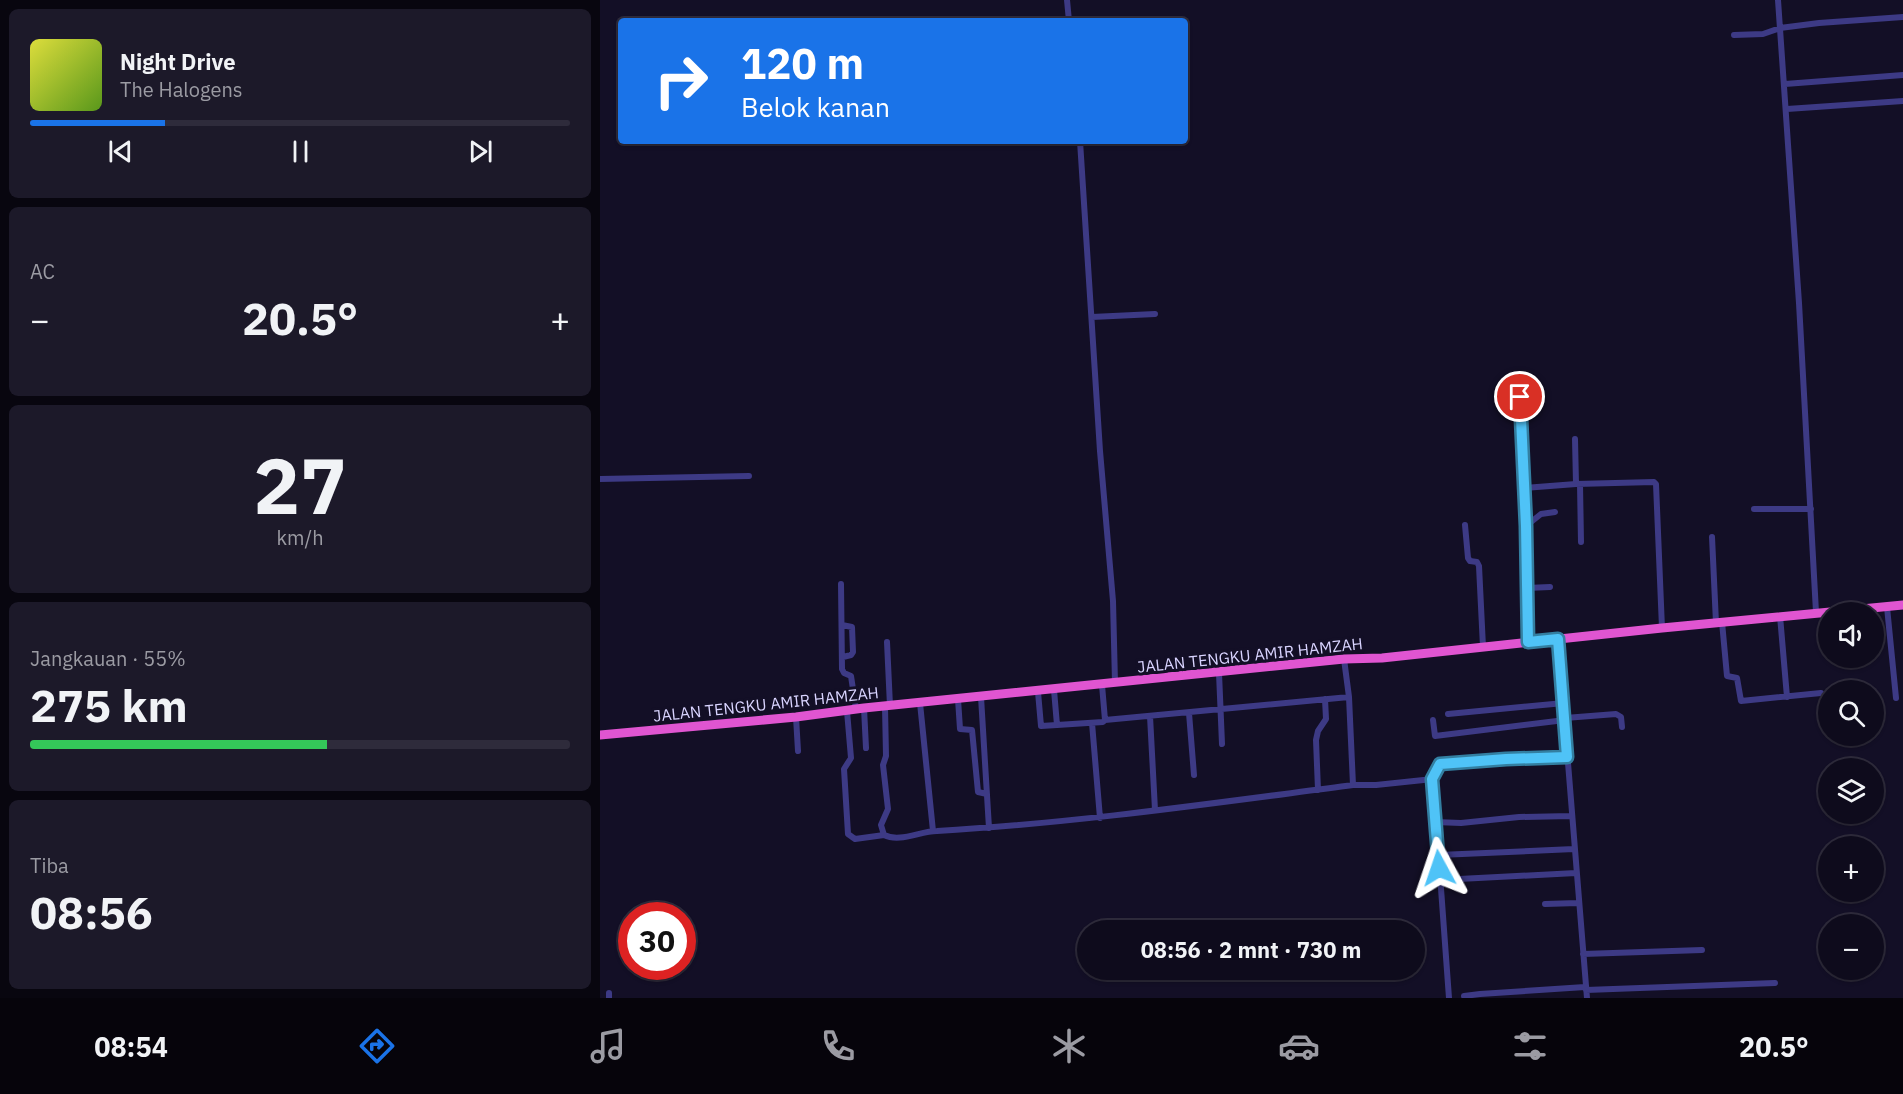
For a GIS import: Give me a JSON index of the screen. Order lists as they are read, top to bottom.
{
  "streets": {
    "highway": ["JALAN TENGKU AMIR HAMZAH"]
  },
  "page": {
    "turn": ["120 m", "Belok kanan"],
    "song": ["Night Drive", "The Halogens"],
    "tile": [
      "AC",
      ["27", "km/h"],
      ["Jangkauan · 55%", "275 km"],
      ["Tiba", "08:56"]
    ],
    "heat": ["−", "20.5°", "+"],
    "map_buttons": ["+", "−"],
    "limit": "30",
    "trip": "08:56 · 2 mnt · 730 m",
    "tabs": ["08:54", "20.5°"]
  }
}
